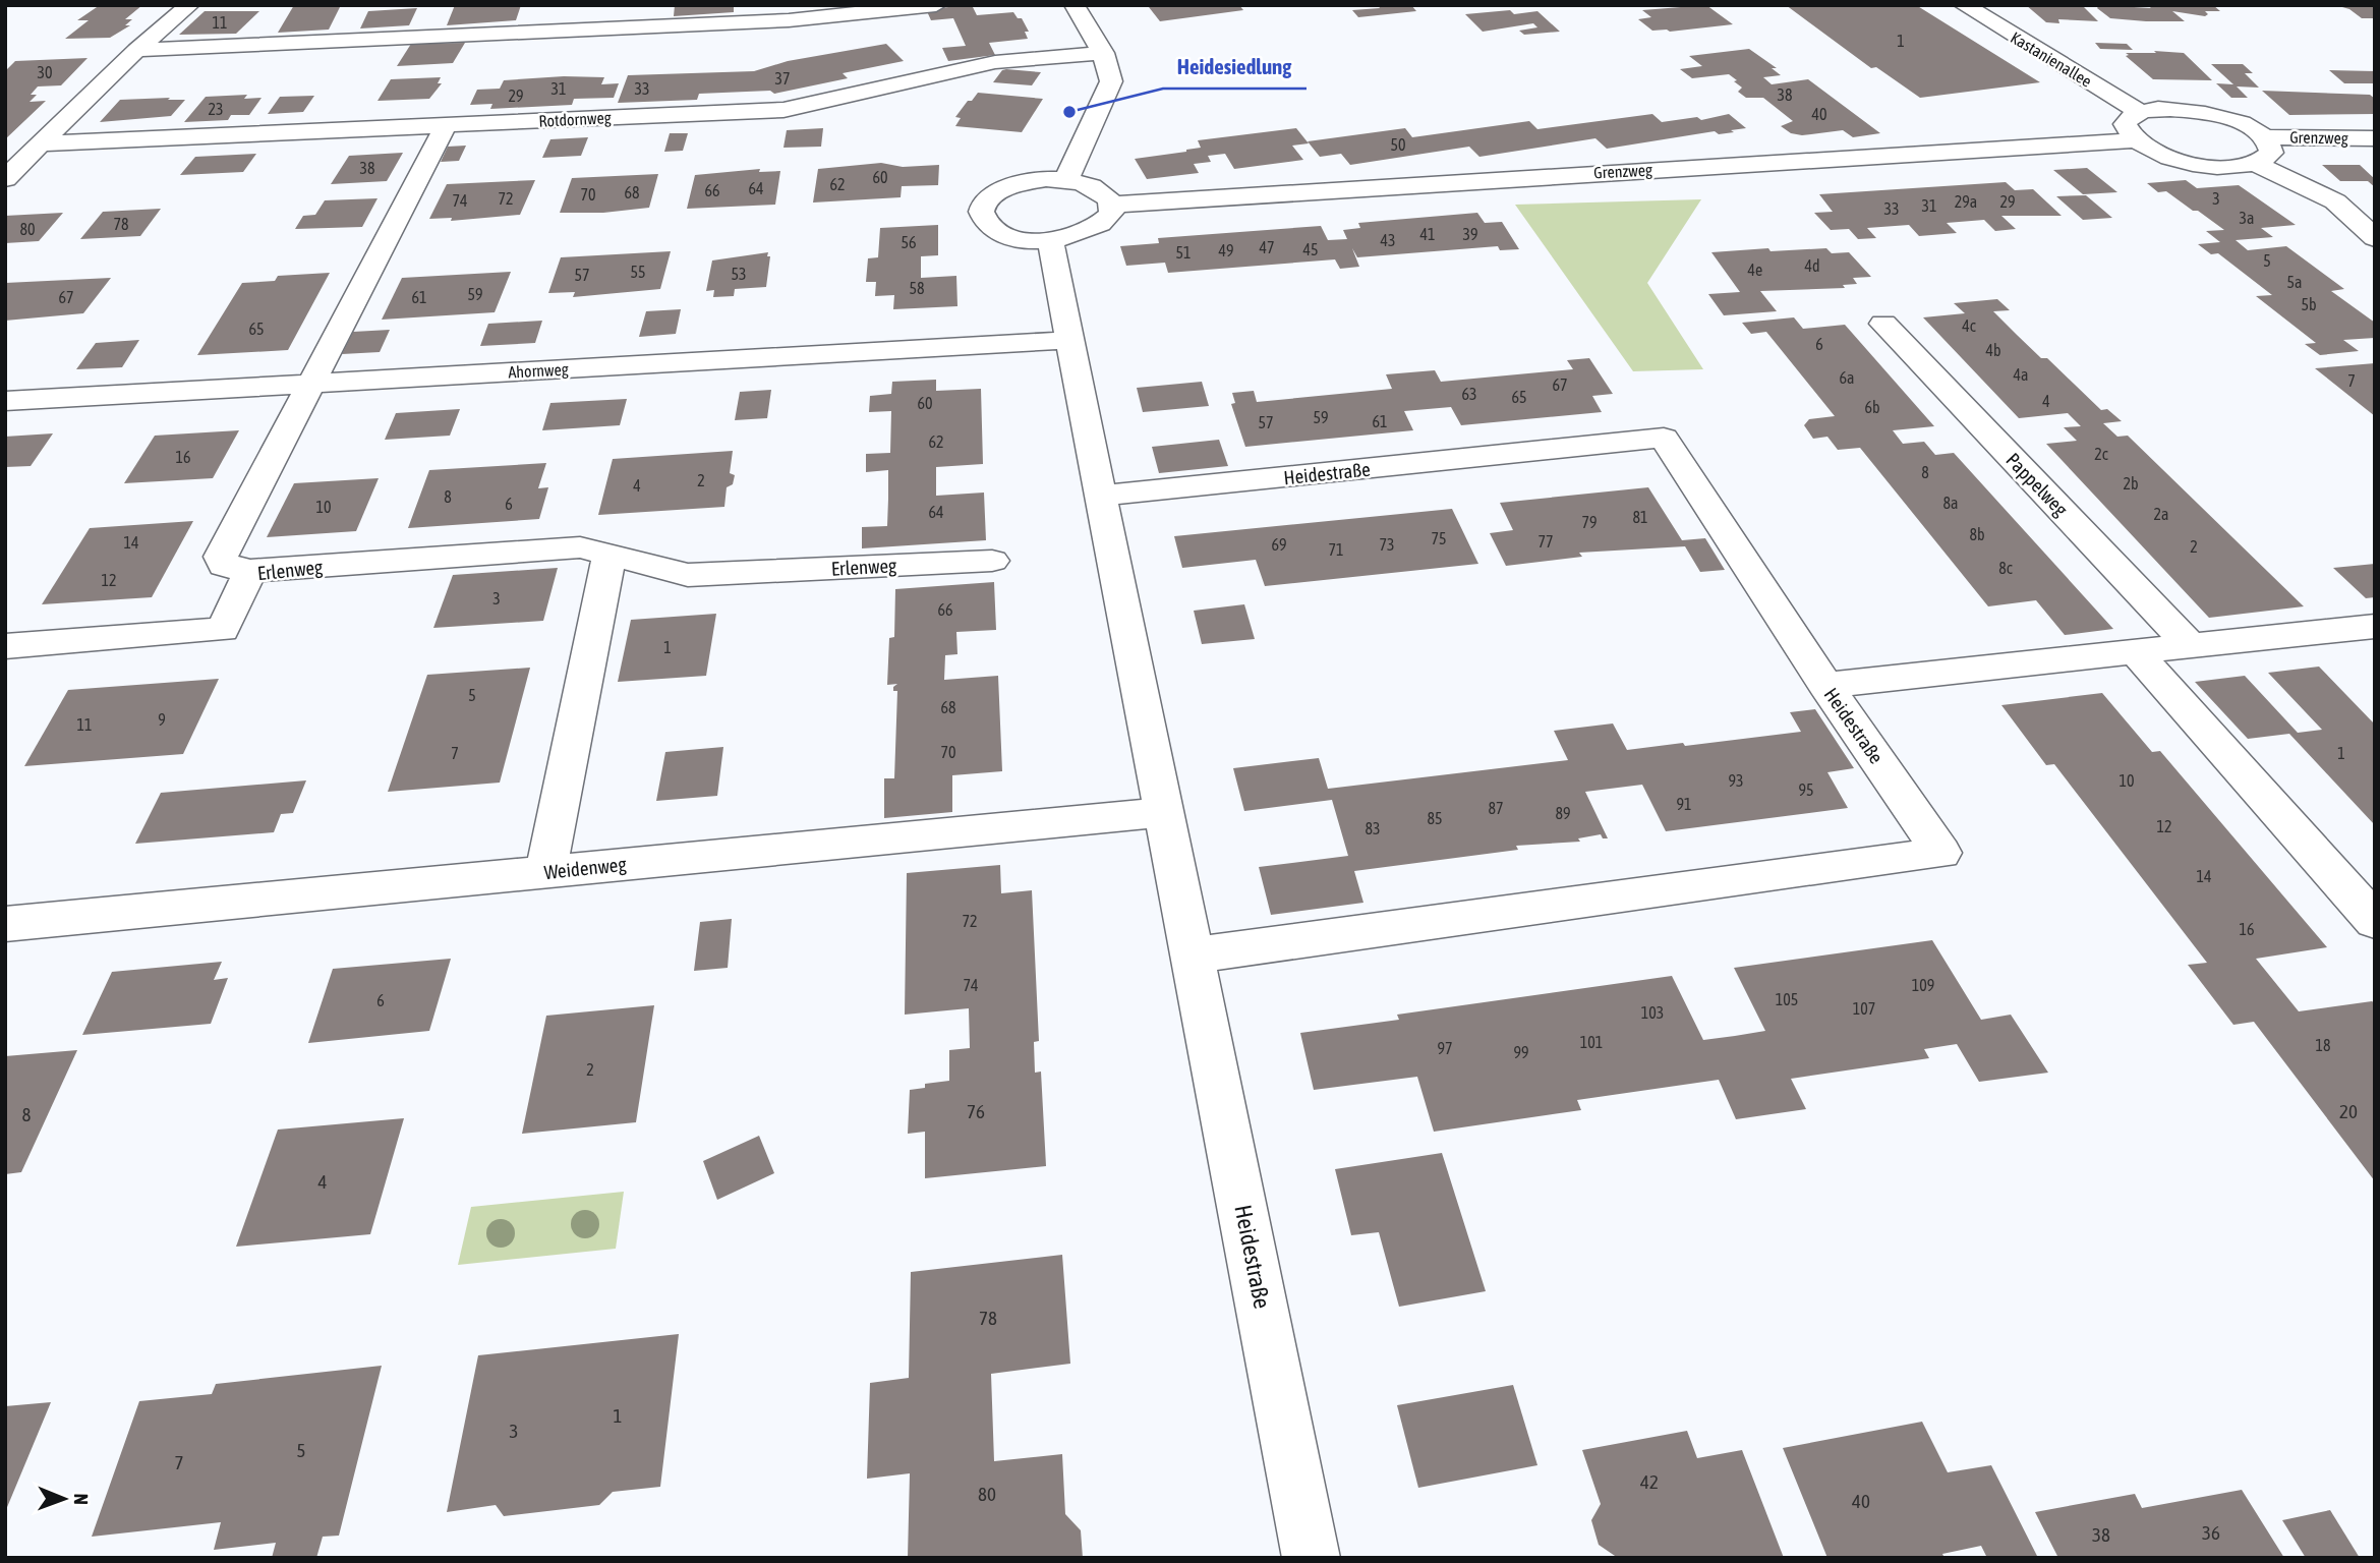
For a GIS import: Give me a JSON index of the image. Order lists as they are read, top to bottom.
{
  "streets": {
    "street": [
      "Kastanienallee",
      "Rotdornweg",
      "Grenzweg",
      "Ahornweg",
      "Heidestraße",
      "Pappelweg",
      "Erlenweg",
      "Weidenweg"
    ]
  },
  "crossings": [
    ["Ahornweg", "Heidestraße"],
    ["Heidestraße", "Weidenweg"]
  ],
  "places": ["Heidesiedlung"],
  "house_numbers": [
    "11",
    "1",
    "30",
    "37",
    "31",
    "33",
    "38",
    "29",
    "23",
    "40",
    "50",
    "38",
    "60",
    "62",
    "64",
    "66",
    "68",
    "70",
    "72",
    "3",
    "74",
    "29a",
    "29",
    "31",
    "33",
    "3a",
    "78",
    "80",
    "41",
    "39",
    "43",
    "56",
    "47",
    "45",
    "49",
    "51",
    "5",
    "4d",
    "4e",
    "55",
    "53",
    "57",
    "5a",
    "58",
    "59",
    "67",
    "61",
    "5b",
    "4c",
    "65",
    "6",
    "4b",
    "4a",
    "6a",
    "7",
    "67",
    "63",
    "65",
    "4",
    "60",
    "6b",
    "59",
    "61",
    "57",
    "62",
    "2c",
    "16",
    "8",
    "2",
    "2b",
    "4",
    "8",
    "8a",
    "6",
    "10",
    "64",
    "2a",
    "81",
    "79",
    "8b",
    "75",
    "77",
    "14",
    "69",
    "73",
    "2",
    "71",
    "8c",
    "12",
    "3",
    "66",
    "1",
    "5",
    "68",
    "9",
    "11",
    "70",
    "7",
    "1",
    "93",
    "10",
    "95",
    "91",
    "87",
    "89",
    "85",
    "12",
    "83",
    "14",
    "72",
    "16",
    "74",
    "109",
    "105",
    "6",
    "107",
    "103",
    "101",
    "18",
    "97",
    "99",
    "2",
    "76",
    "20",
    "8",
    "4",
    "78",
    "1",
    "3",
    "5",
    "7",
    "42",
    "80",
    "40",
    "36",
    "38"
  ],
  "north": "right"
}
